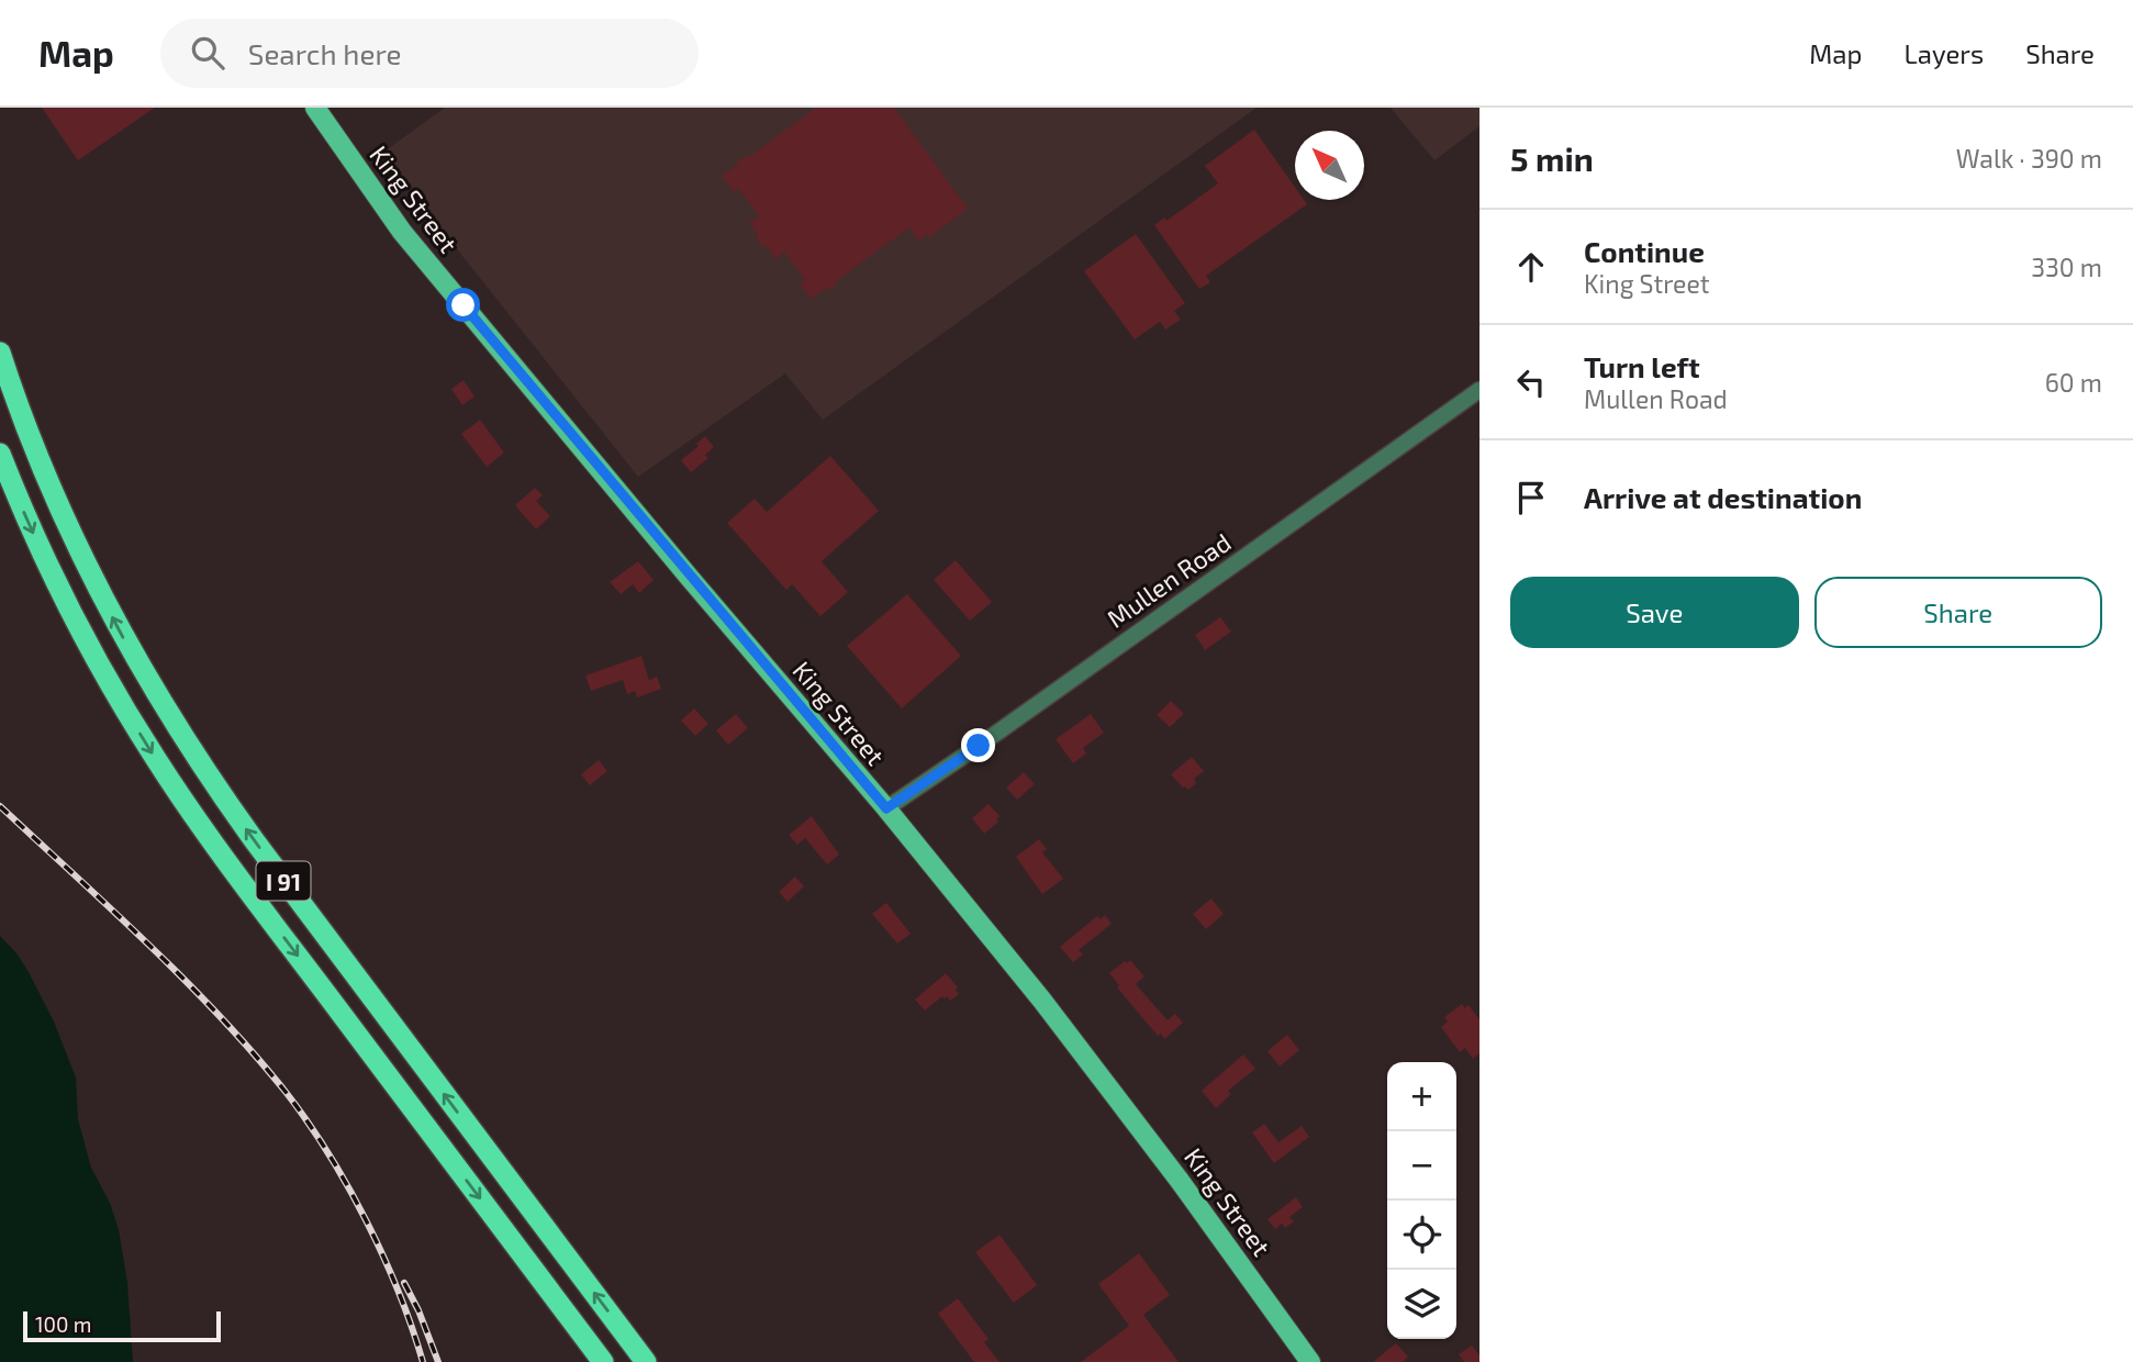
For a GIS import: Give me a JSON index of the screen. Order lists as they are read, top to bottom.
{
  "streets": {
    "highway": ["I 91"],
    "main road": ["King Street"],
    "street": ["Mullen Road"]
  },
  "crossings": [
    ["King Street", "Mullen Road"]
  ],
  "scale_bar": "100 m",
  "north": "top left",
  "page": {
    "header": "Map",
    "search": "Search here",
    "nav": ["Map", "Layers", "Share"],
    "heading": ["5 min", "Walk · 390 m"],
    "list": [
      ["Continue", "King Street", "330 m"],
      ["Turn left", "Mullen Road", "60 m"],
      "Arrive at destination"
    ],
    "buttons": ["Save", "Share"],
    "map_buttons": ["+", "−"],
    "scale": "100 m"
  }
}
